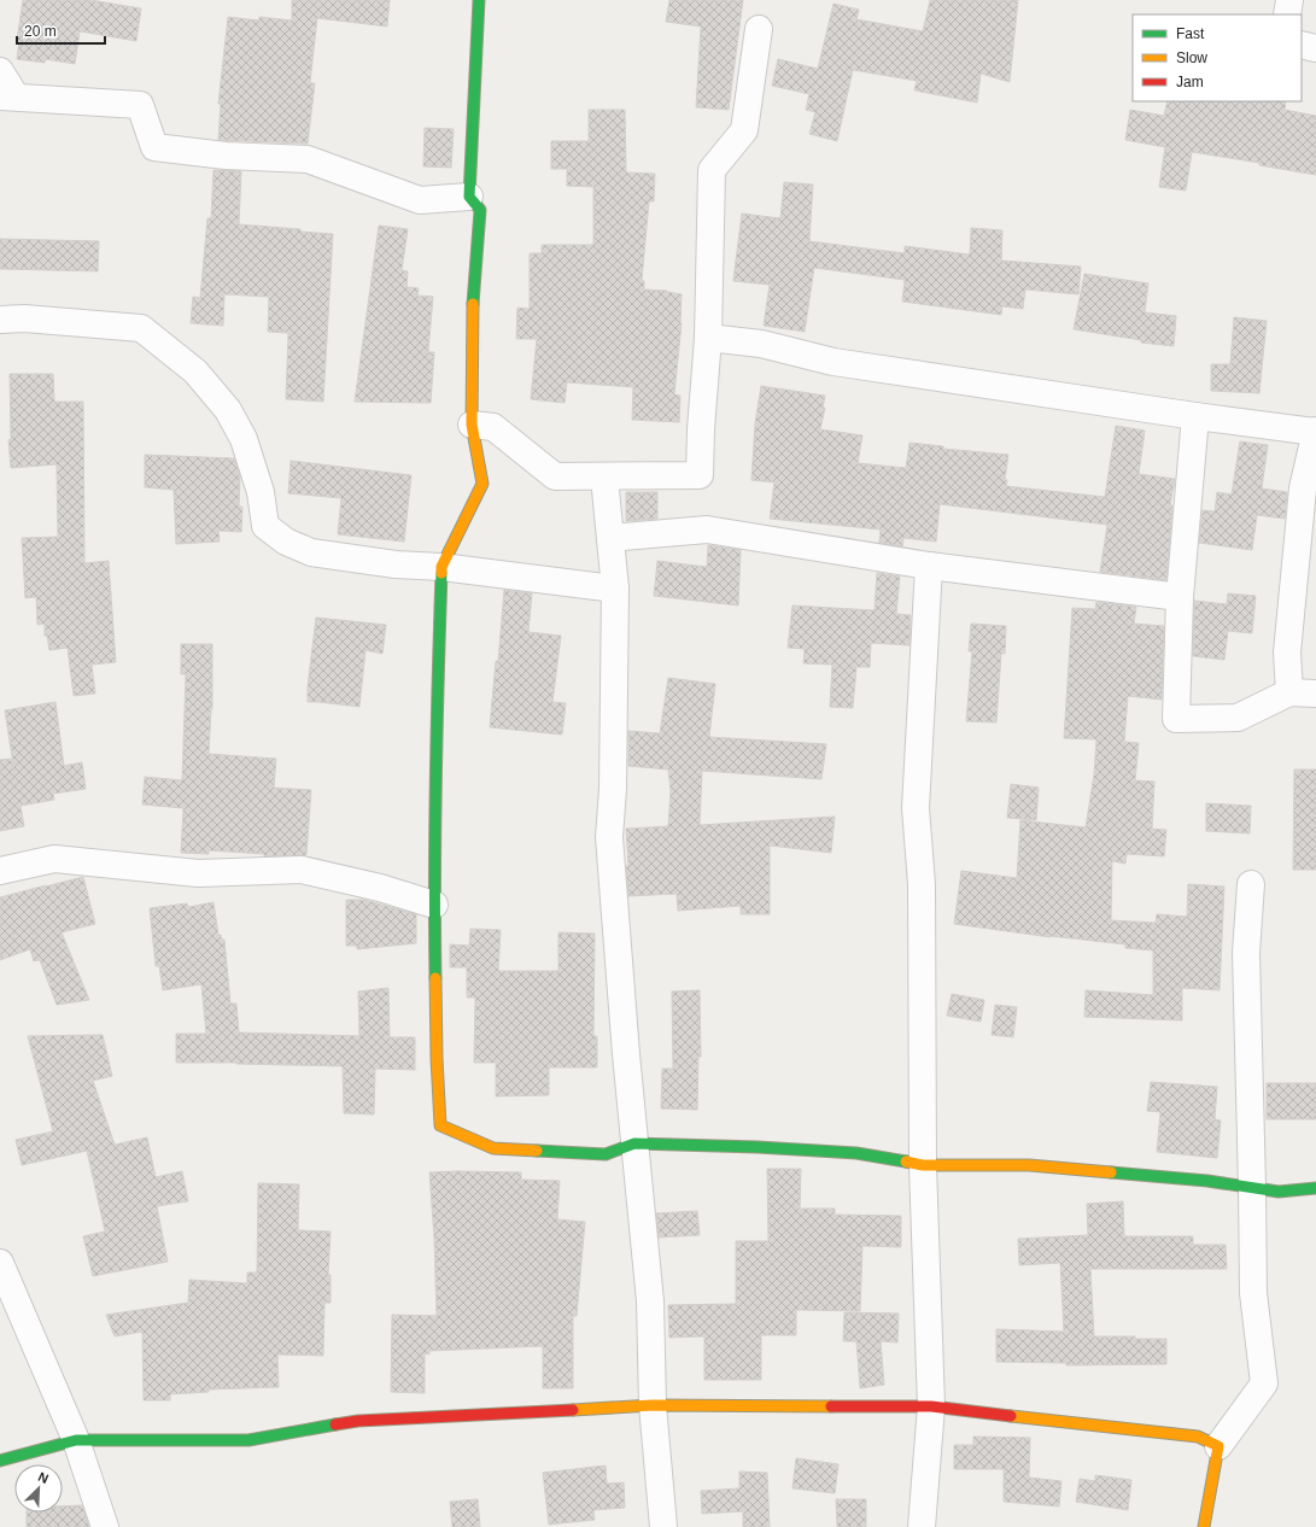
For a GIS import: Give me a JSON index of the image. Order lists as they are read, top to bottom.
{
  "legend": ["Fast", "Slow", "Jam"],
  "scale_bar": "20 m",
  "north": "top right"
}
